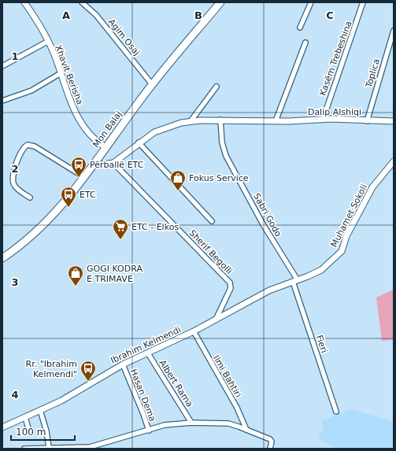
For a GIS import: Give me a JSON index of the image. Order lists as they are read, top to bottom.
{
  "streets": {
    "main road": ["Mon Balaj"],
    "street": [
      "Agim Osaj",
      "Kasëm Trebeshina",
      "Toplica",
      "Xhavit Berisha",
      "Dalip Alshiqi",
      "Sabri Godo",
      "Muhamet Sokoli",
      "Sherif Begolli",
      "Fieri",
      "Ibrahim Kelmendi",
      "Ilmi Bahtiri",
      "Albert Rama",
      "Hasan Dema"
    ]
  },
  "crossings": [
    ["Agim Osaj", "Mon Balaj"],
    ["Kasëm Trebeshina", "Dalip Alshiqi"],
    ["Toplica", "Dalip Alshiqi"],
    ["Xhavit Berisha", "Mon Balaj"],
    ["Dalip Alshiqi", "Sabri Godo"],
    ["Dalip Alshiqi", "Sherif Begolli"],
    ["Sabri Godo", "Muhamet Sokoli"],
    ["Sabri Godo", "Fieri"],
    ["Sabri Godo", "Ibrahim Kelmendi"],
    ["Muhamet Sokoli", "Fieri"],
    ["Muhamet Sokoli", "Ibrahim Kelmendi"],
    ["Sherif Begolli", "Ibrahim Kelmendi"],
    ["Fieri", "Ibrahim Kelmendi"],
    ["Ibrahim Kelmendi", "Ilmi Bahtiri"],
    ["Ibrahim Kelmendi", "Albert Rama"],
    ["Ibrahim Kelmendi", "Hasan Dema"]
  ],
  "places": {
    "bus stop": ["Përballë ETC", "ETC", "Rr. \"Ibrahim Kelmendi\""],
    "shop": ["Fokus Service", "GOGI KODRA E TRIMAVE"],
    "supermarket": ["ETC - Elkos"]
  },
  "scale_bar": "100 m",
  "grid": {
    "columns": ["A", "B", "C"],
    "rows": [
      "1",
      "2",
      "3",
      "4"
    ]
  }
}
